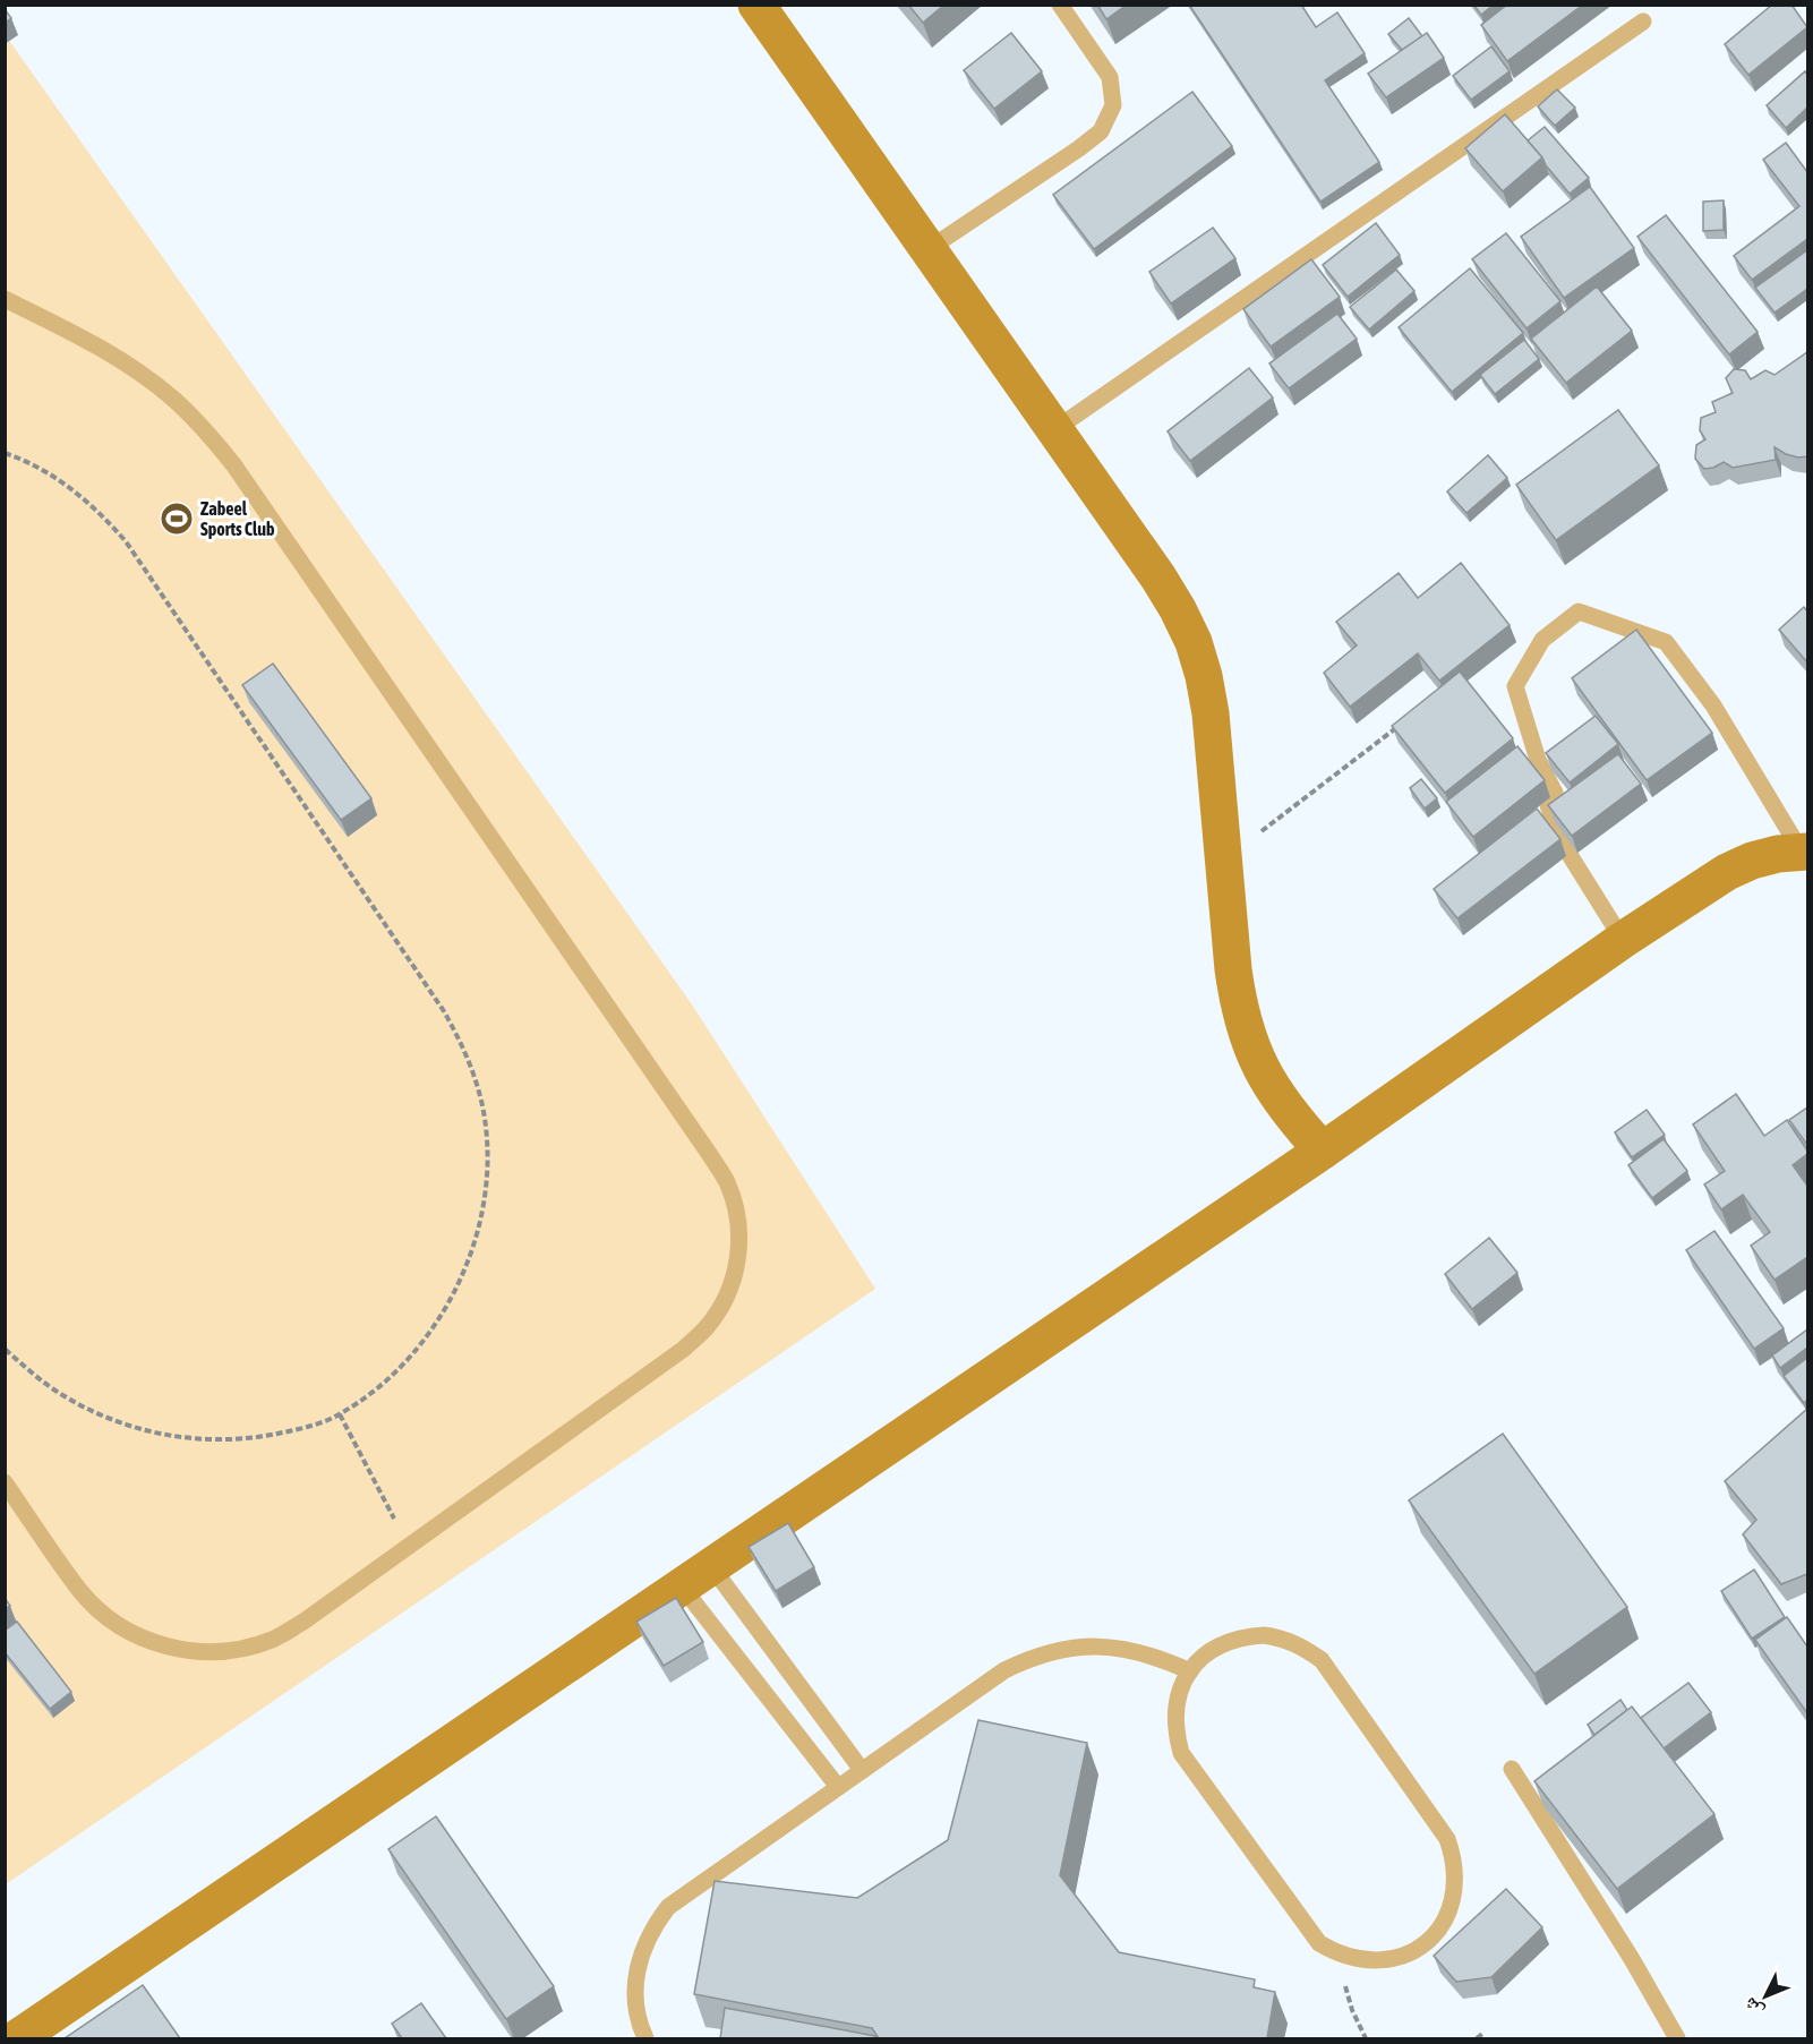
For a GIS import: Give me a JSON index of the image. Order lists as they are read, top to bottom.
{
  "places": {
    "sports": ["Zabeel Sports Club"]
  },
  "north": "bottom left"
}
